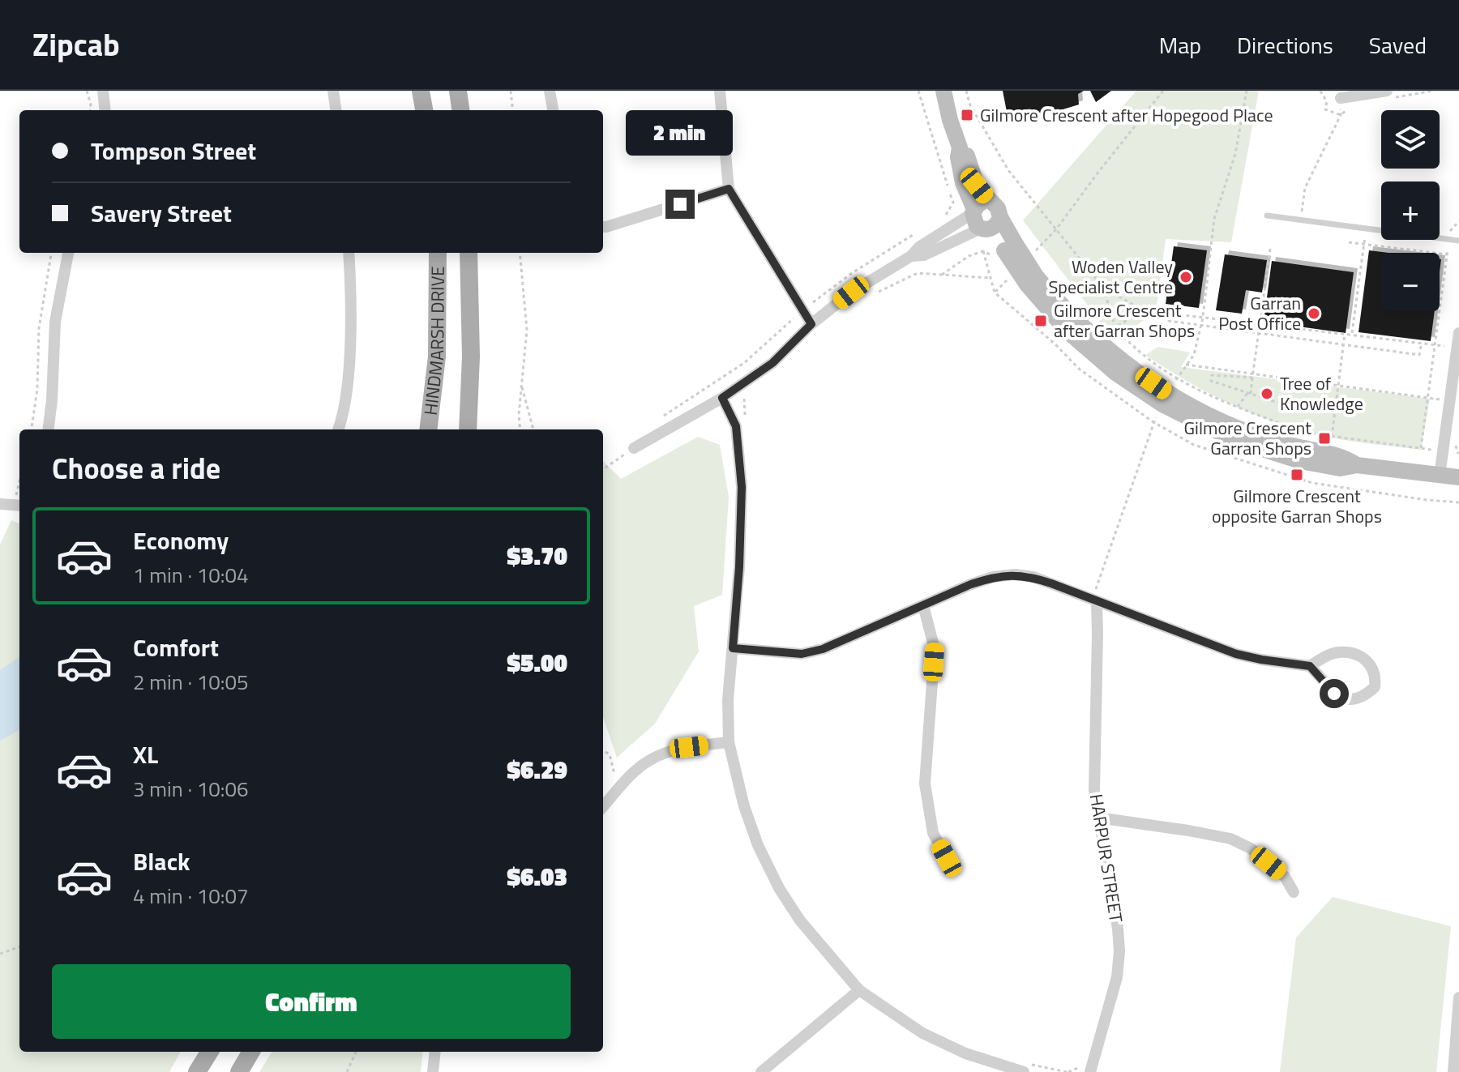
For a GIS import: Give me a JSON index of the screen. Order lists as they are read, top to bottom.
{
  "streets": {
    "main road": ["HINDMARSH DRIVE"],
    "street": ["HARPUR STREET"]
  },
  "places": {
    "transit": [
      "Gilmore Crescent after Hopegood Place",
      "Gilmore Crescent after Garran Shops",
      "Gilmore Crescent Garran Shops",
      "Gilmore Crescent opposite Garran Shops"
    ],
    "other": ["Woden Valley Specialist Centre", "Garran Post Office", "Tree of Knowledge"]
  },
  "page": {
    "header": "Zipcab",
    "nav": ["Map", "Directions", "Saved"],
    "map_buttons": ["+", "−"],
    "bubble": "2 min",
    "banner": ["Tompson Street", "Savery Street"],
    "heading": "Choose a ride",
    "list": [
      {
        "name": "Economy",
        "note": "1 min · 10:04",
        "value": "$3.70"
      },
      {
        "name": "Comfort",
        "note": "2 min · 10:05",
        "value": "$5.00"
      },
      {
        "name": "XL",
        "note": "3 min · 10:06",
        "value": "$6.29"
      },
      {
        "name": "Black",
        "note": "4 min · 10:07",
        "value": "$6.03"
      }
    ],
    "buttons": "Confirm"
  }
}
